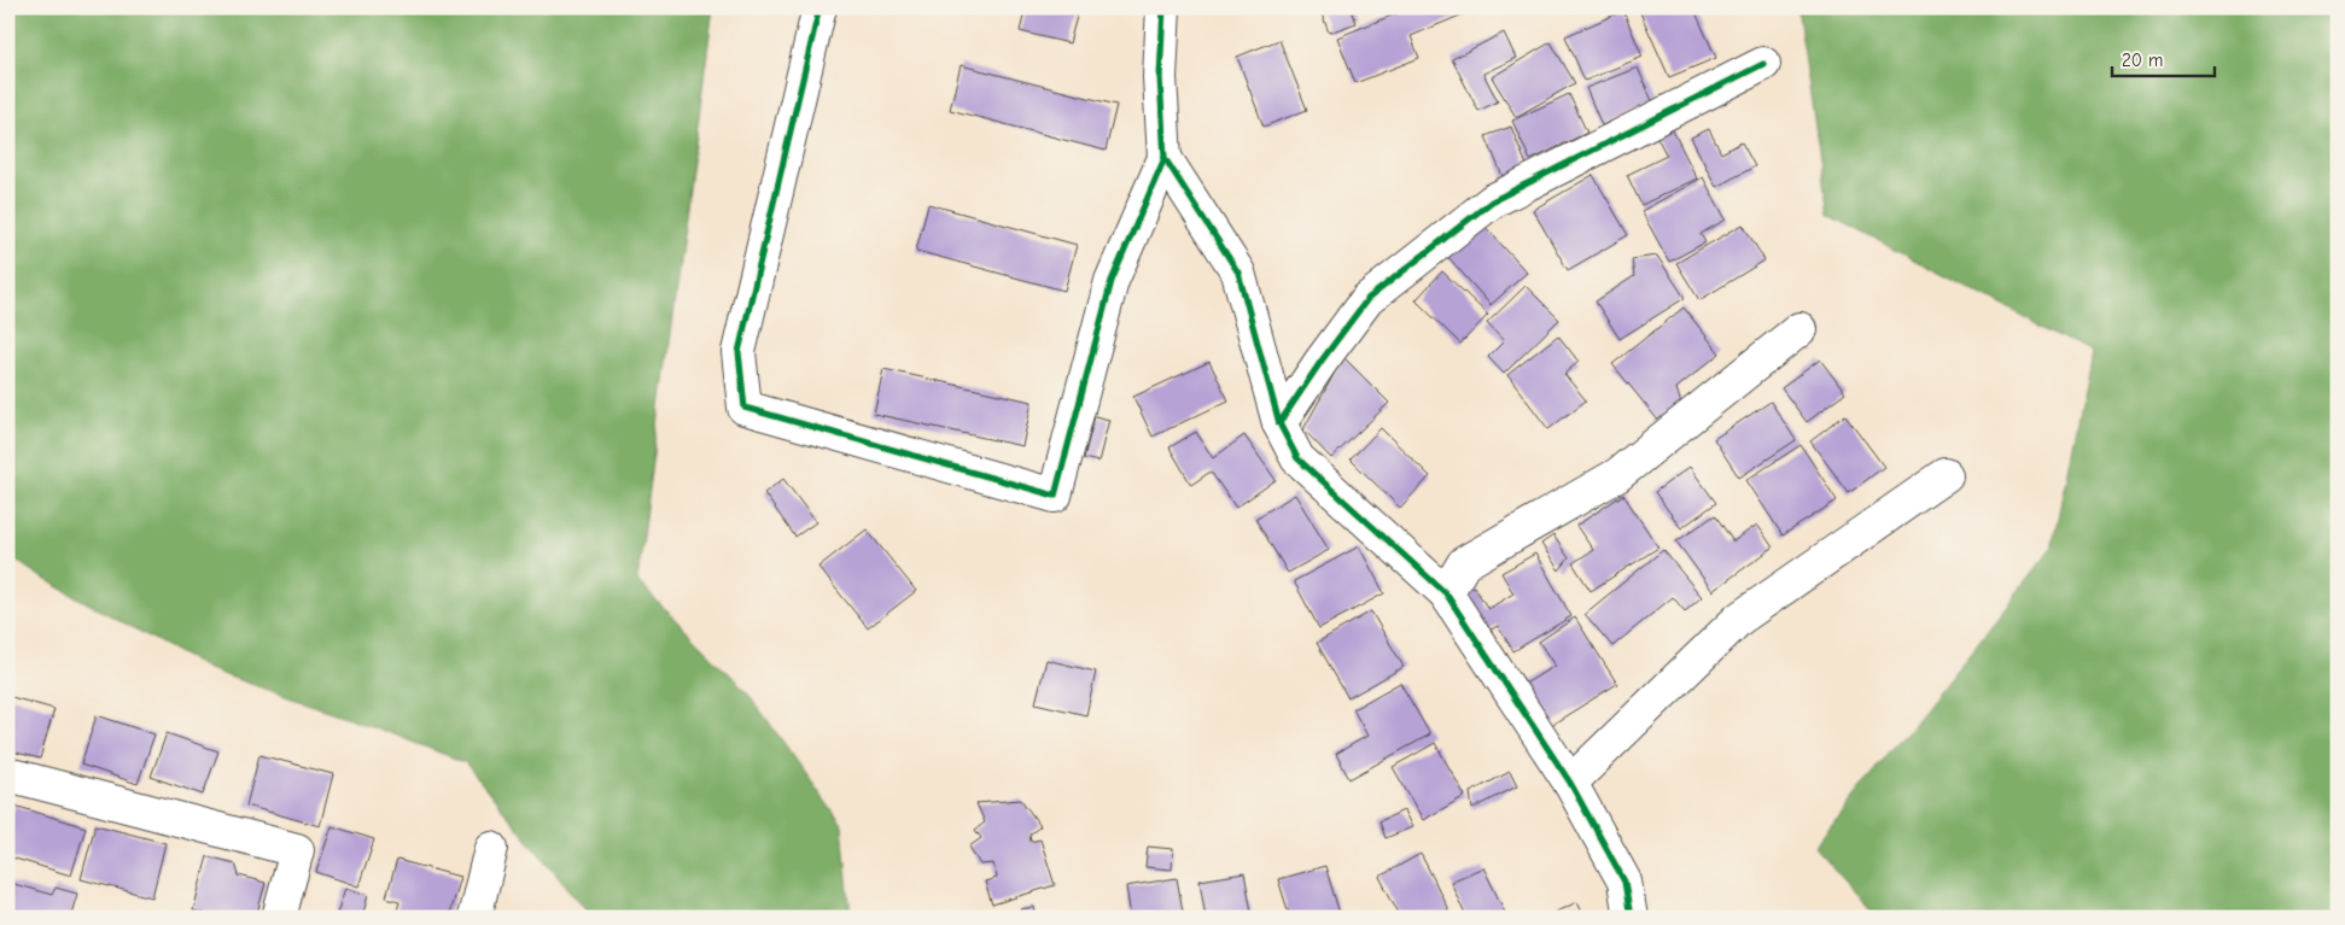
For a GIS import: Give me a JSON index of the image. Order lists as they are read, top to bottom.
{
  "scale_bar": "20 m"
}
